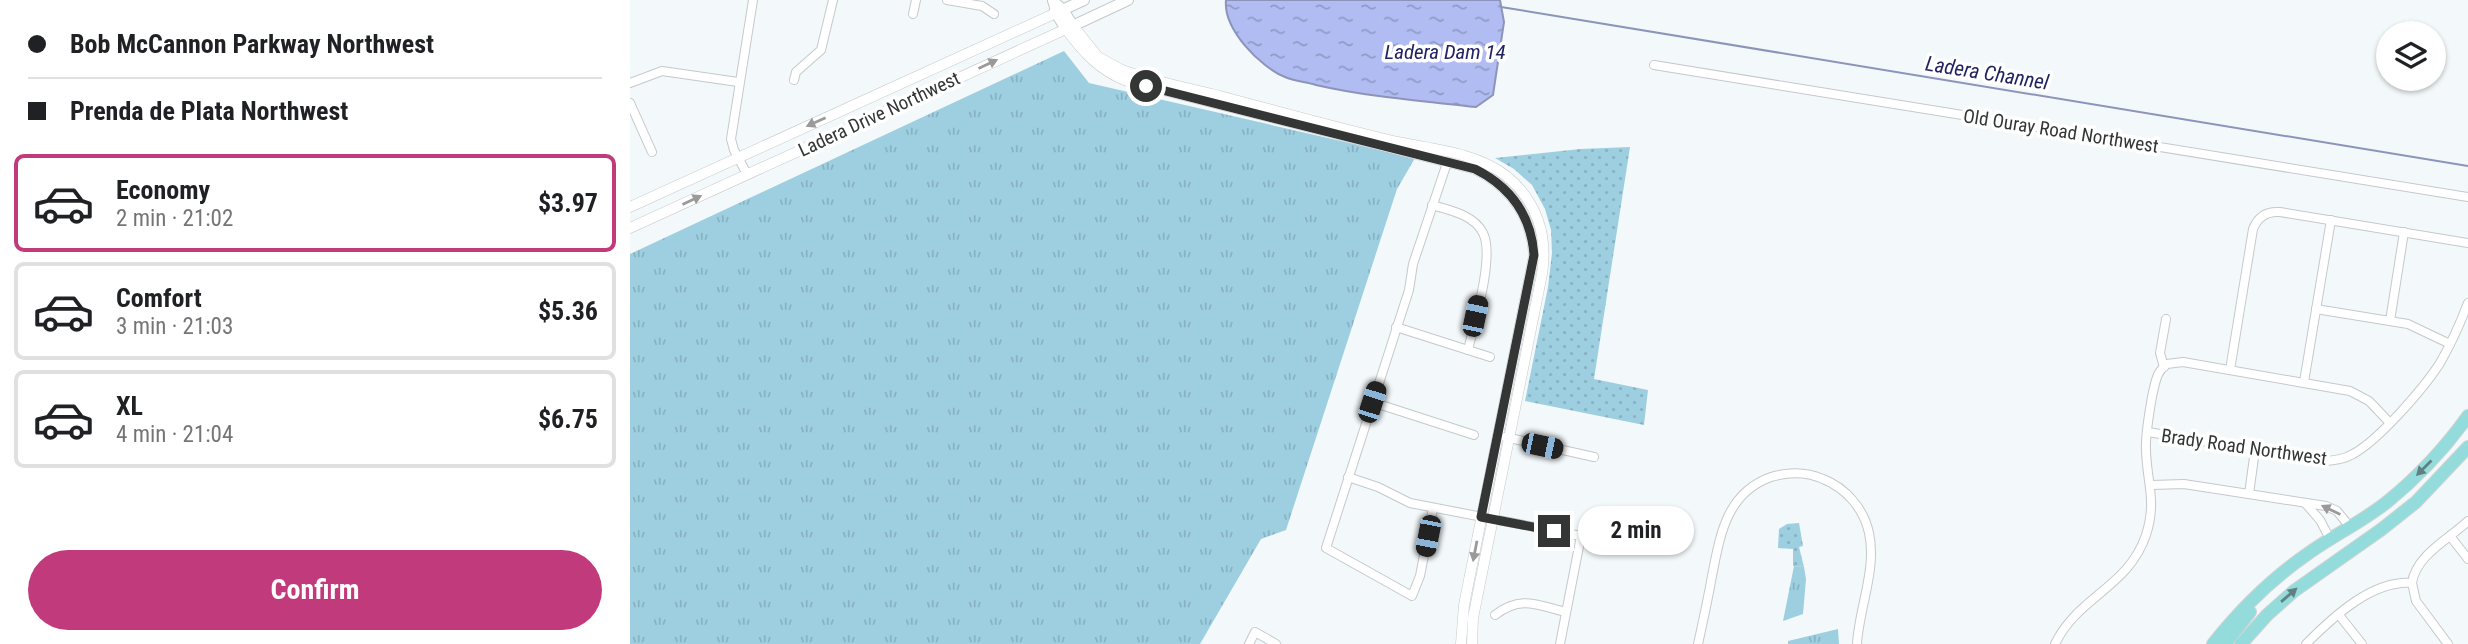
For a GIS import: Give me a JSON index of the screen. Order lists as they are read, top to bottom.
{
  "streets": {
    "main road": ["Ladera Drive Northwest"],
    "street": ["Old Ouray Road Northwest", "Brady Road Northwest"]
  },
  "water": ["Ladera Dam 14", "Ladera Channel"],
  "page": {
    "banner": ["Bob McCannon Parkway Northwest", "Prenda de Plata Northwest"],
    "list": [
      {
        "name": "Economy",
        "note": "2 min · 21:02",
        "value": "$3.97"
      },
      {
        "name": "Comfort",
        "note": "3 min · 21:03",
        "value": "$5.36"
      },
      {
        "name": "XL",
        "note": "4 min · 21:04",
        "value": "$6.75"
      }
    ],
    "bubble": "2 min",
    "buttons": "Confirm"
  }
}
